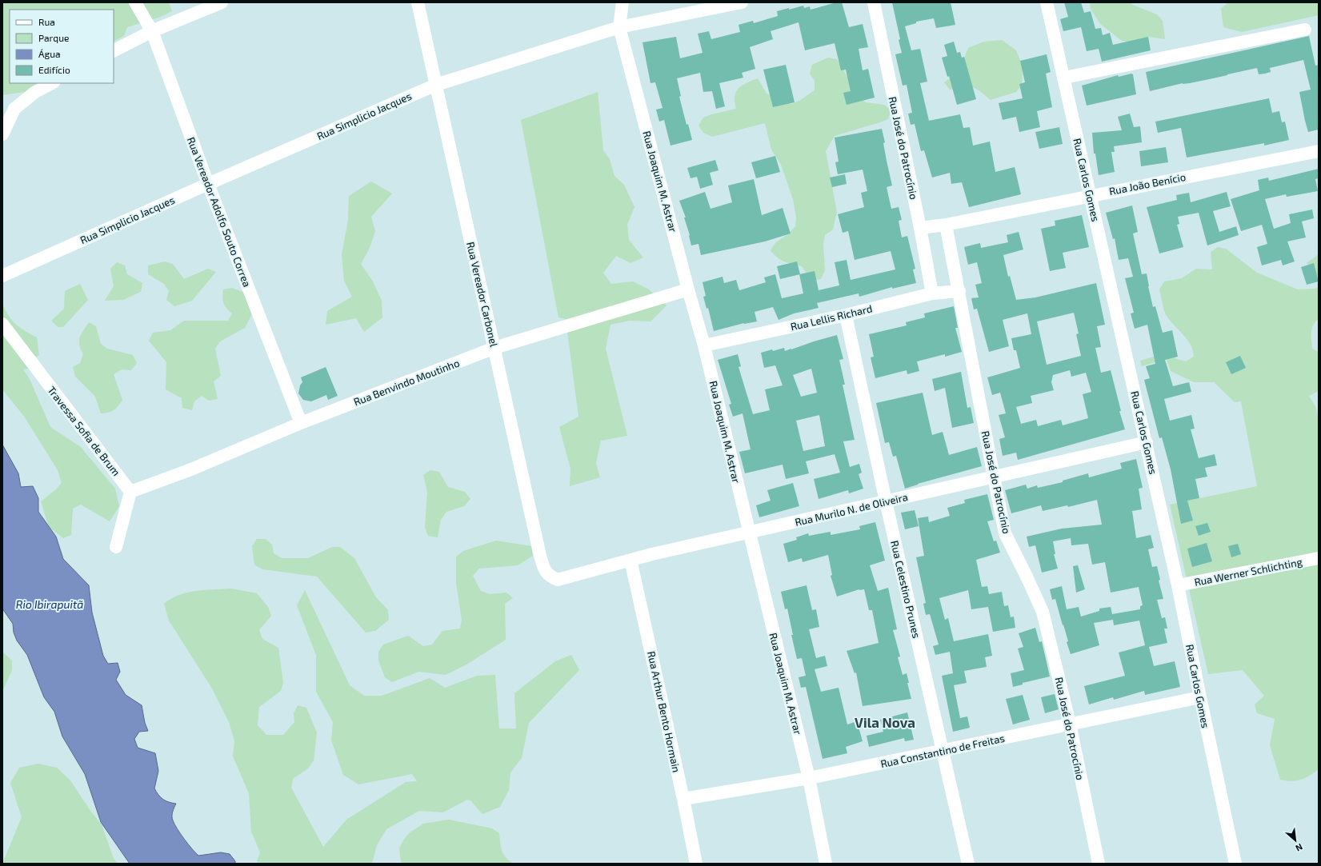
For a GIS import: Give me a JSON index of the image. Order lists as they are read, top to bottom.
{
  "streets": {
    "street": [
      "Rua Simplicio Jacques",
      "Rua José do Patrocínio",
      "Rua Carlos Gomes",
      "Rua Joaquim M. Astrar",
      "Rua João Benício",
      "Rua Vereador Adolfo Souto Correa",
      "Rua Vereador Carbonel",
      "Rua Lellis Richard",
      "Rua Benvindo Moutinho",
      "Travessa Sofia de Brum",
      "Rua Murilo N. de Oliveira",
      "Rua Werner Schlichting",
      "Rua Celestino Prunes",
      "Rua Arthur Bento Hormain",
      "Rua Constantino de Freitas"
    ]
  },
  "crossings": [
    ["Rua Simplicio Jacques", "Rua Joaquim M. Astrar"],
    ["Rua Simplicio Jacques", "Rua Vereador Adolfo Souto Correa"],
    ["Rua Simplicio Jacques", "Rua Vereador Carbonel"],
    ["Rua José do Patrocínio", "Rua João Benício"],
    ["Rua José do Patrocínio", "Rua Lellis Richard"],
    ["Rua José do Patrocínio", "Rua Murilo N. de Oliveira"],
    ["Rua José do Patrocínio", "Rua Constantino de Freitas"],
    ["Rua Carlos Gomes", "Rua João Benício"],
    ["Rua Carlos Gomes", "Rua Murilo N. de Oliveira"],
    ["Rua Carlos Gomes", "Rua Werner Schlichting"],
    ["Rua Carlos Gomes", "Rua Constantino de Freitas"],
    ["Rua Joaquim M. Astrar", "Rua Lellis Richard"],
    ["Rua Joaquim M. Astrar", "Rua Benvindo Moutinho"],
    ["Rua Joaquim M. Astrar", "Rua Murilo N. de Oliveira"],
    ["Rua Joaquim M. Astrar", "Rua Constantino de Freitas"],
    ["Rua Vereador Adolfo Souto Correa", "Rua Benvindo Moutinho"],
    ["Rua Vereador Carbonel", "Rua Benvindo Moutinho"],
    ["Rua Vereador Carbonel", "Rua Murilo N. de Oliveira"],
    ["Rua Lellis Richard", "Rua Celestino Prunes"],
    ["Rua Benvindo Moutinho", "Travessa Sofia de Brum"],
    ["Rua Murilo N. de Oliveira", "Rua Celestino Prunes"],
    ["Rua Murilo N. de Oliveira", "Rua Arthur Bento Hormain"],
    ["Rua Celestino Prunes", "Rua Constantino de Freitas"],
    ["Rua Arthur Bento Hormain", "Rua Constantino de Freitas"]
  ],
  "districts": ["Vila Nova"],
  "water": ["Rio Ibirapuitã"],
  "legend": [
    "Rua",
    "Parque",
    "Água",
    "Edifício"
  ],
  "north": "bottom right"
}
